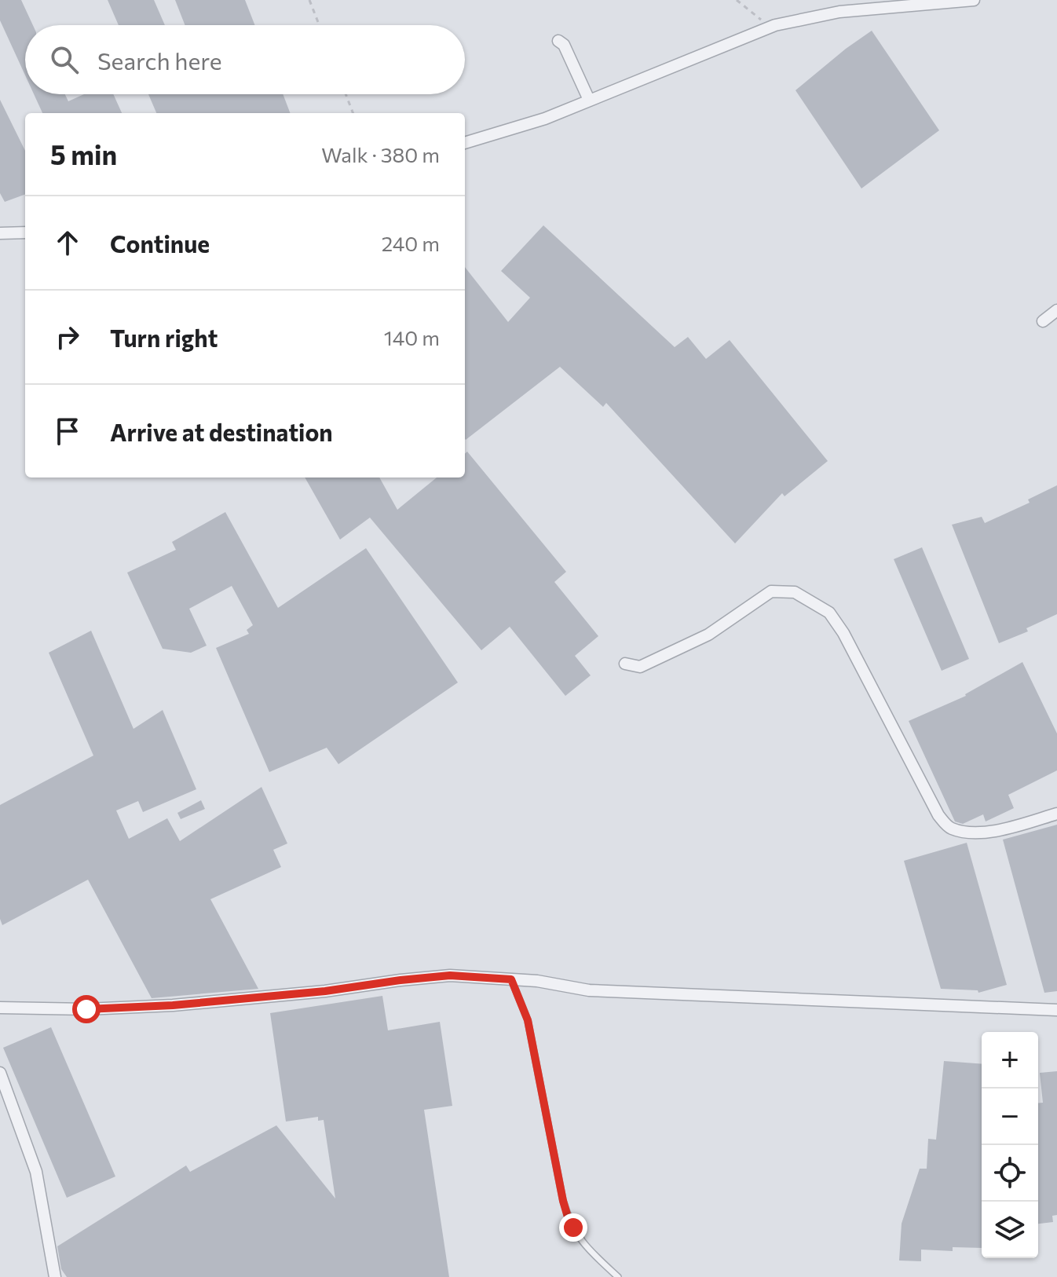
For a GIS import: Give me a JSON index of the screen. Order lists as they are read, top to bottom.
{
  "page": {
    "search": "Search here",
    "heading": ["5 min", "Walk · 380 m"],
    "list": [
      ["Continue", "240 m"],
      ["Turn right", "140 m"],
      "Arrive at destination"
    ],
    "map_buttons": ["+", "−"]
  }
}
